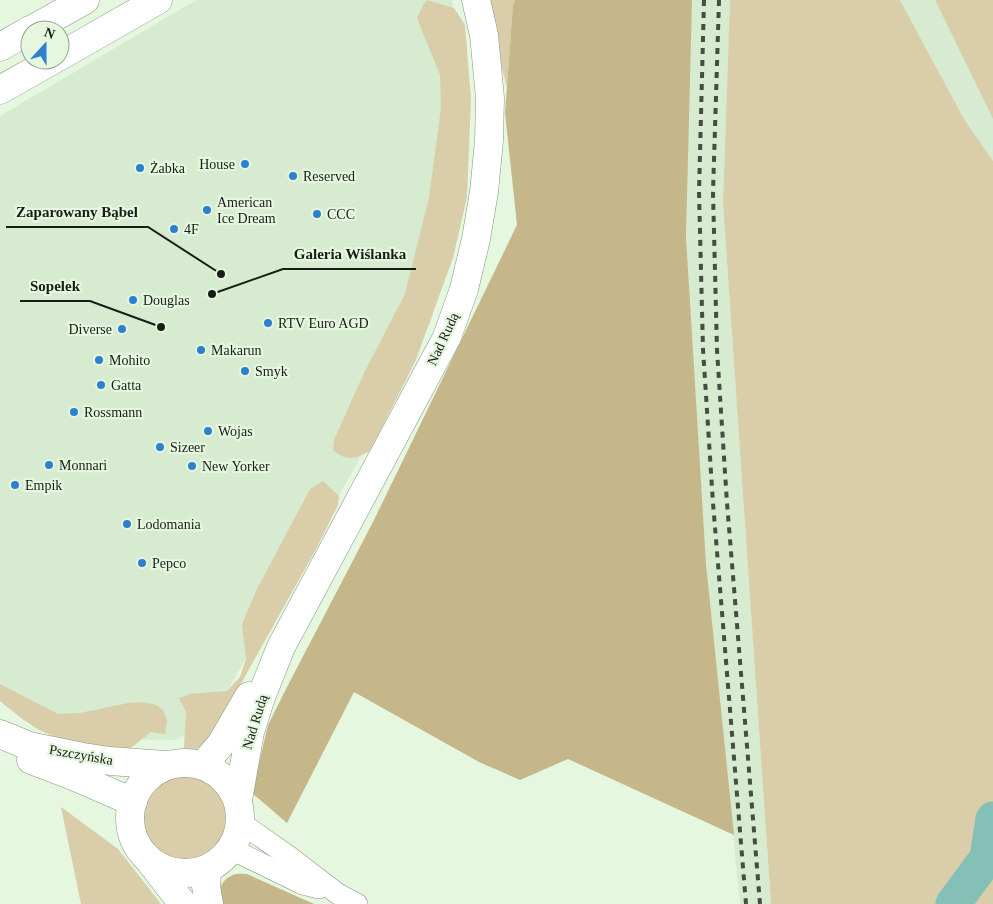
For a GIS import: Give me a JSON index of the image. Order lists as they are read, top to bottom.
{
  "streets": {
    "main road": ["Nad Rudą", "Pszczyńska"]
  },
  "crossings": [
    ["Nad Rudą", "Pszczyńska"]
  ],
  "places": [
    "House",
    "Żabka",
    "Reserved",
    "American Ice Dream",
    "CCC",
    "4F",
    "Zaparowany Bąbel",
    "Galeria Wiślanka",
    "Douglas",
    "RTV Euro AGD",
    "Sopelek",
    "Diverse",
    "Makarun",
    "Mohito",
    "Smyk",
    "Gatta",
    "Rossmann",
    "Wojas",
    "Sizeer",
    "Monnari",
    "New Yorker",
    "Empik",
    "Lodomania",
    "Pepco"
  ],
  "north": "top"
}
